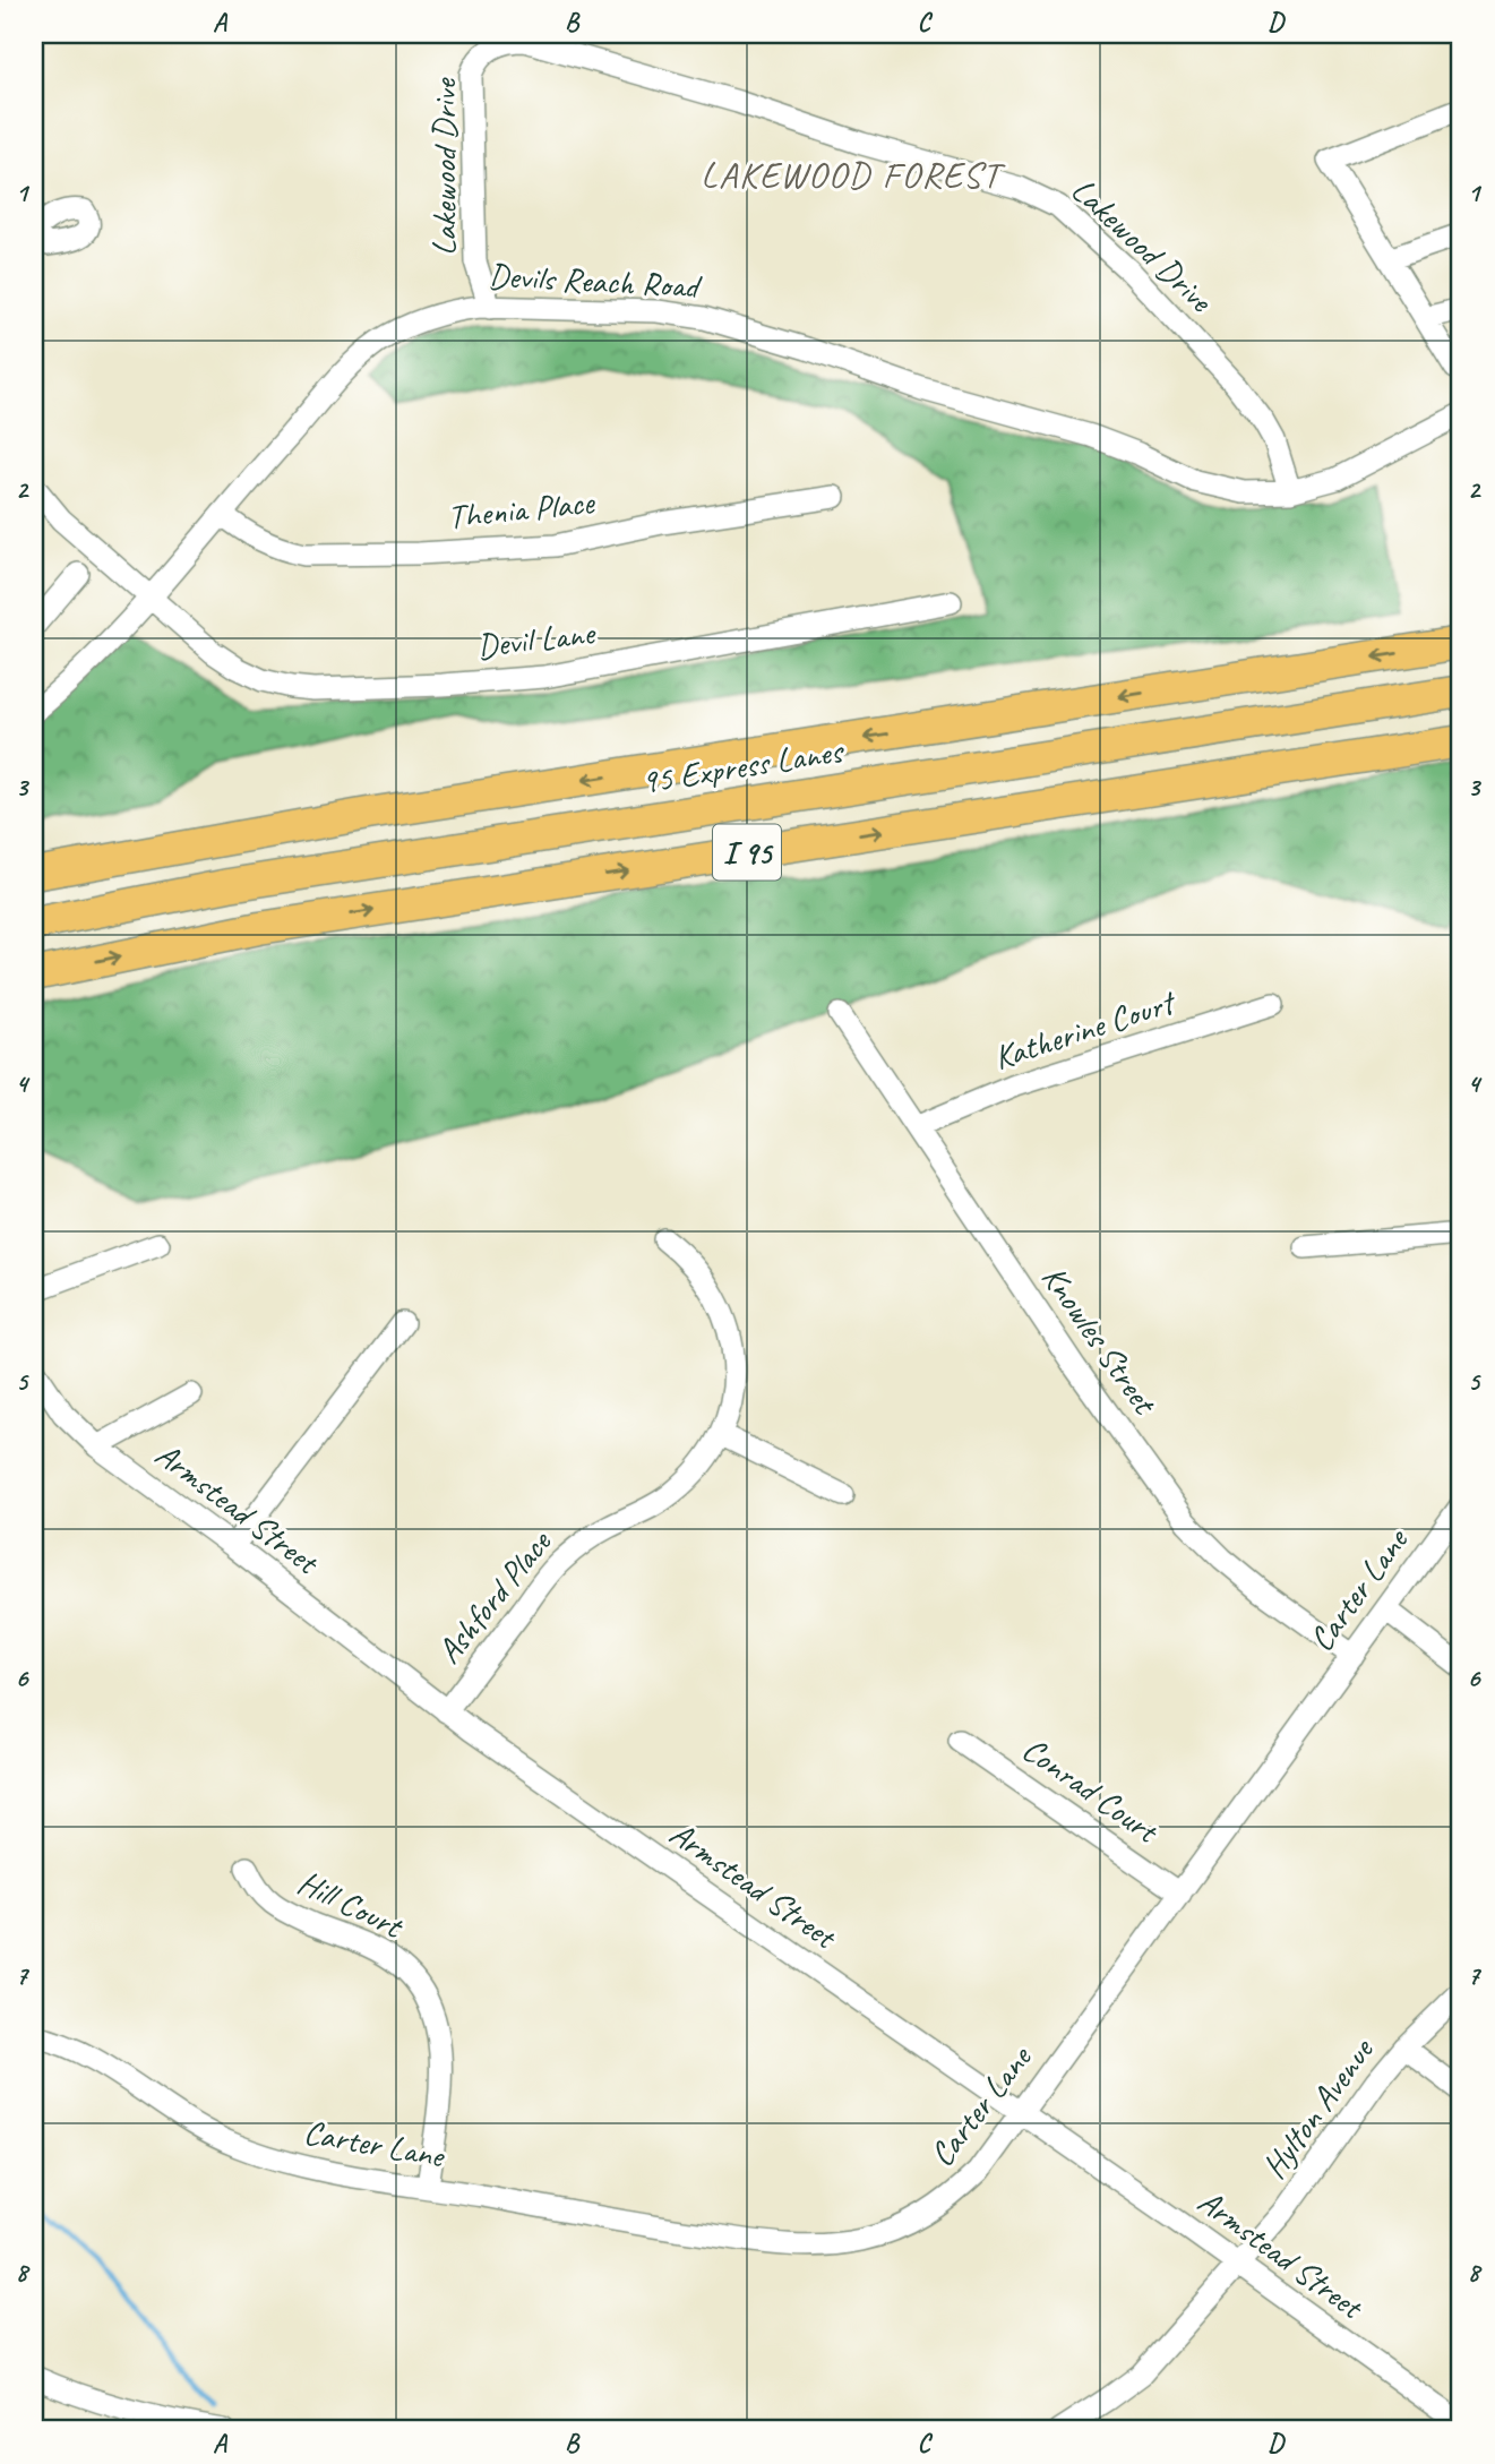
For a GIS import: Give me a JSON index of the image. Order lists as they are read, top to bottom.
{
  "streets": {
    "highway": ["95 Express Lanes", "I 95"],
    "street": [
      "Lakewood Drive",
      "Devils Reach Road",
      "Thenia Place",
      "Devil Lane",
      "Katherine Court",
      "Knowles Street",
      "Armstead Street",
      "Carter Lane",
      "Ashford Place",
      "Conrad Court",
      "Hill Court",
      "Hylton Avenue"
    ]
  },
  "crossings": [
    ["Lakewood Drive", "Devils Reach Road"],
    ["Devils Reach Road", "Thenia Place"],
    ["Devils Reach Road", "Devil Lane"],
    ["Katherine Court", "Knowles Street"],
    ["Knowles Street", "Carter Lane"],
    ["Armstead Street", "Carter Lane"],
    ["Armstead Street", "Ashford Place"],
    ["Armstead Street", "Hylton Avenue"],
    ["Carter Lane", "Conrad Court"],
    ["Carter Lane", "Hill Court"]
  ],
  "districts": ["LAKEWOOD FOREST"],
  "grid": {
    "columns": [
      "A",
      "B",
      "C",
      "D"
    ],
    "rows": [
      "1",
      "2",
      "3",
      "4",
      "5",
      "6",
      "7",
      "8"
    ]
  }
}
